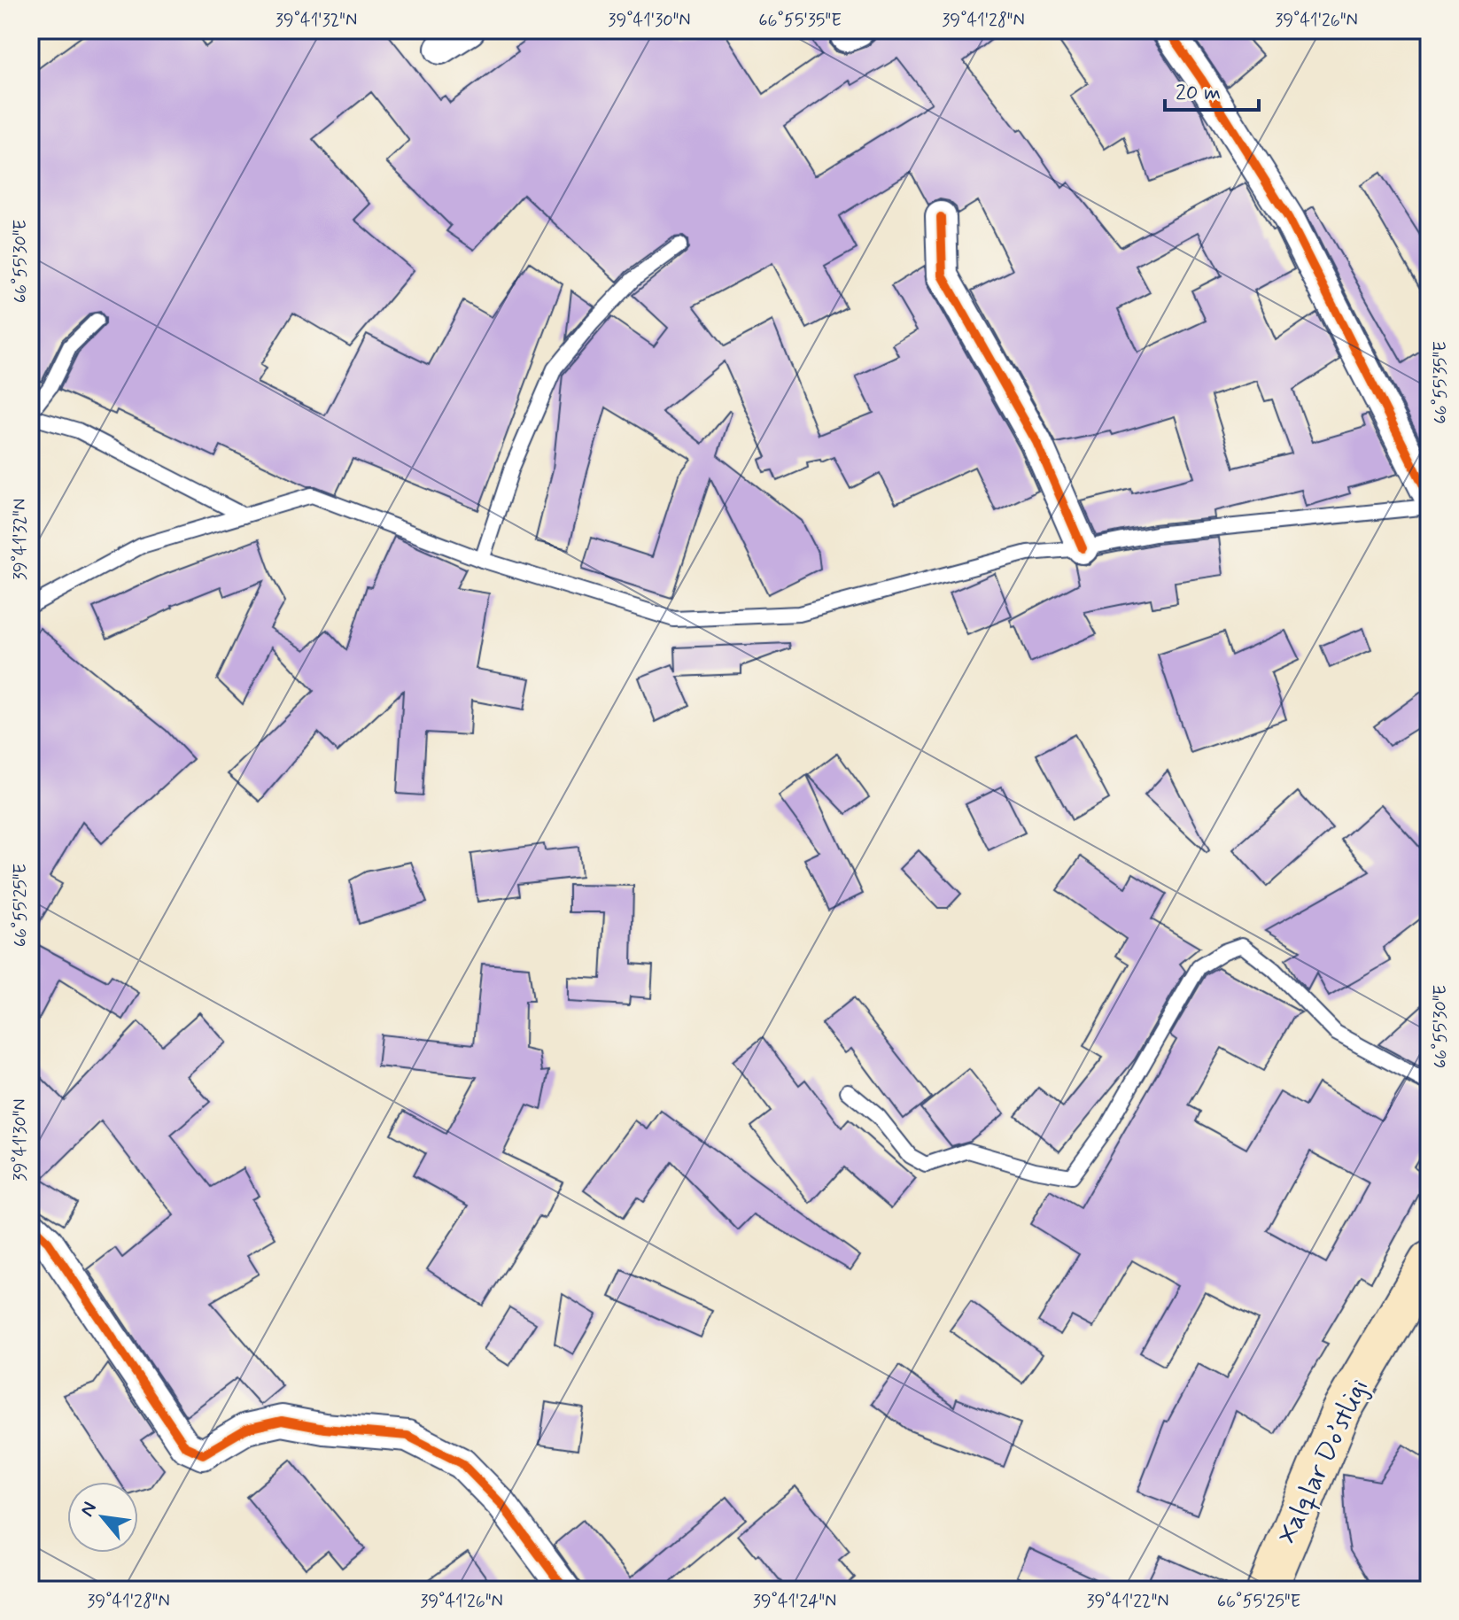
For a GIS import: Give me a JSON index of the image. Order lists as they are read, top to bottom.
{
  "streets": {
    "main road": ["Xalqlar Do’stligi"]
  },
  "scale_bar": "20 m",
  "north": "top left",
  "coordinates": [
    "39°41'32\"N",
    "39°41'30\"N",
    "66°55'35\"E",
    "39°41'28\"N",
    "39°41'26\"N",
    "66°55'30\"E",
    "66°55'25\"E",
    "39°41'24\"N",
    "39°41'22\"N"
  ]
}
